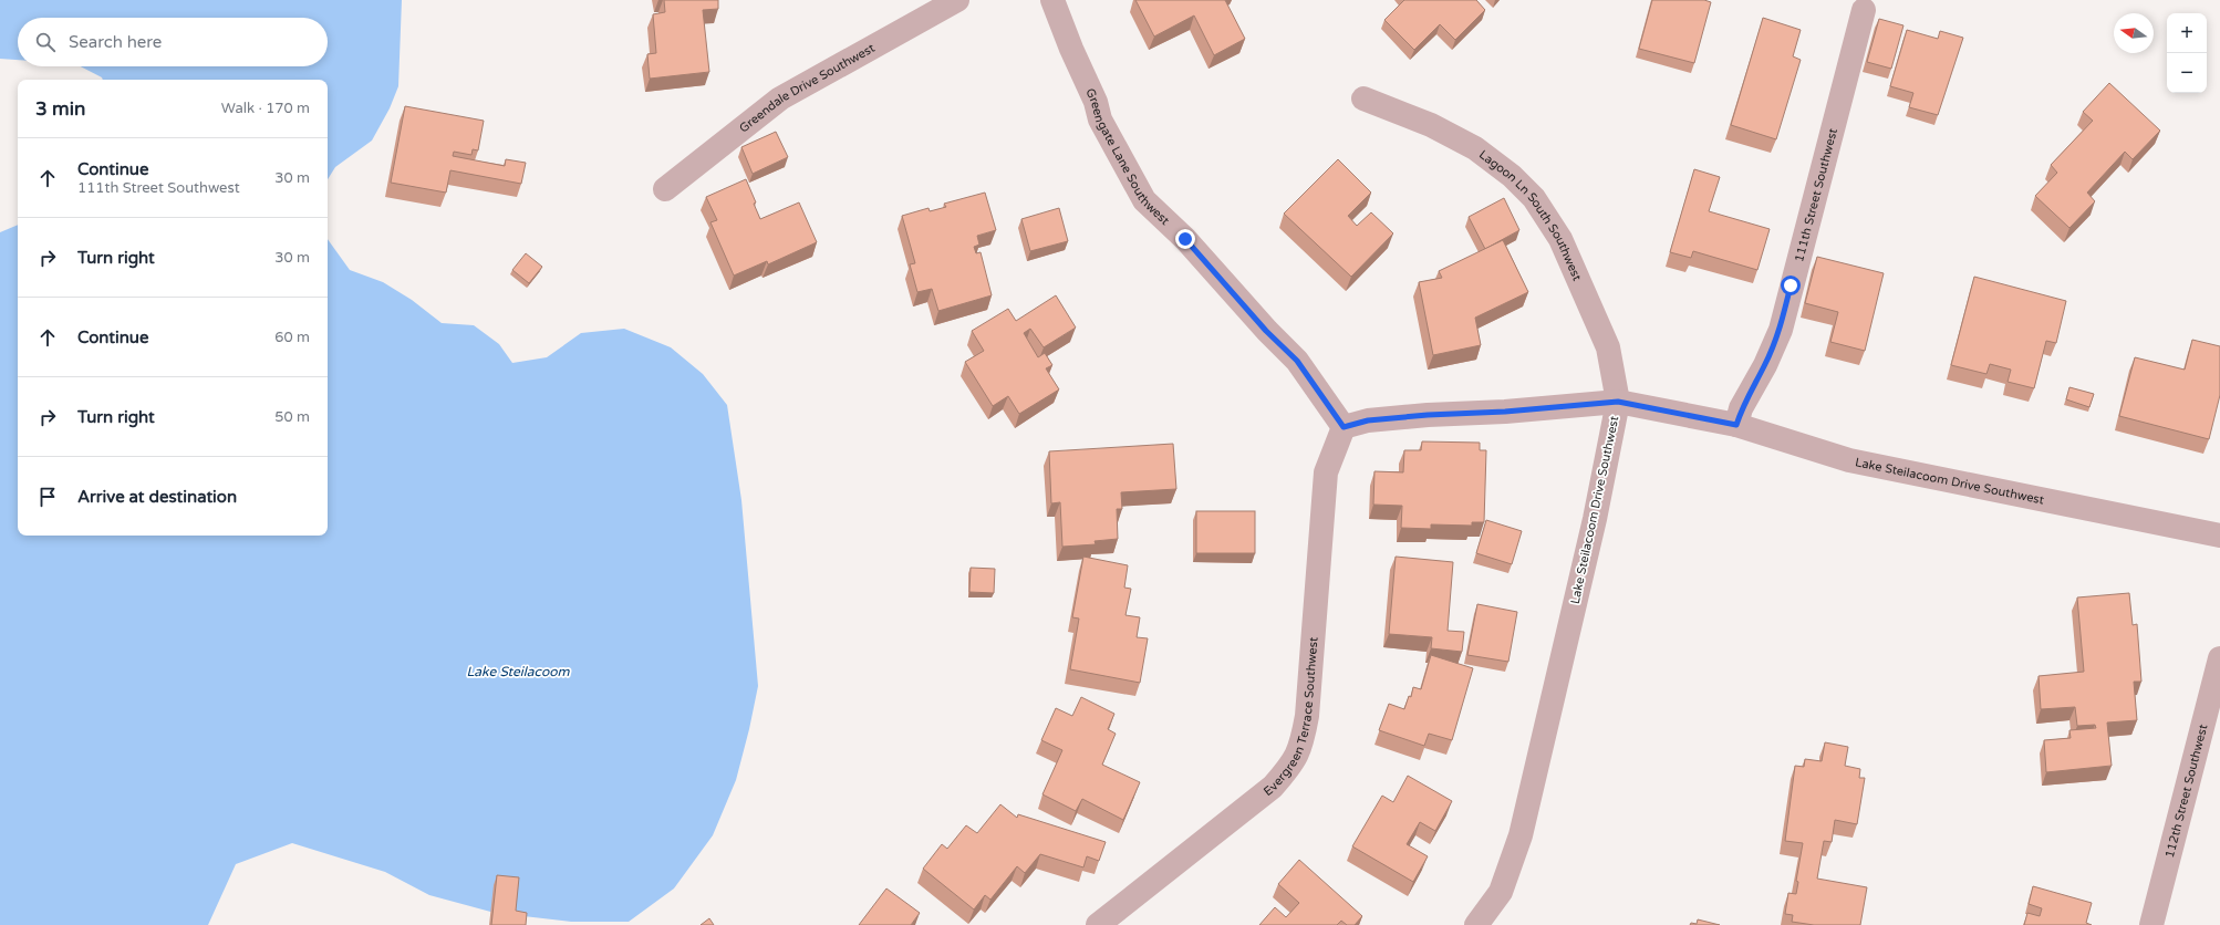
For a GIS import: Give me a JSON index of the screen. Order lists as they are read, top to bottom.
{
  "streets": {
    "street": [
      "Greendale Drive Southwest",
      "Greengate Lane Southwest",
      "111th Street Southwest",
      "Lagoon Ln South Southwest",
      "Lake Steilacoom Drive Southwest",
      "Evergreen Terrace Southwest",
      "112th Street Southwest"
    ]
  },
  "crossings": [
    ["Greengate Lane Southwest", "Evergreen Terrace Southwest"],
    ["111th Street Southwest", "Lake Steilacoom Drive Southwest"],
    ["Lagoon Ln South Southwest", "Lake Steilacoom Drive Southwest"]
  ],
  "water": ["Lake Steilacoom"],
  "north": "left",
  "page": {
    "map_buttons": ["+", "−"],
    "search": "Search here",
    "heading": ["3 min", "Walk · 170 m"],
    "list": [
      ["Continue", "111th Street Southwest", "30 m"],
      ["Turn right", "30 m"],
      ["Continue", "60 m"],
      ["Turn right", "50 m"],
      "Arrive at destination"
    ]
  }
}
